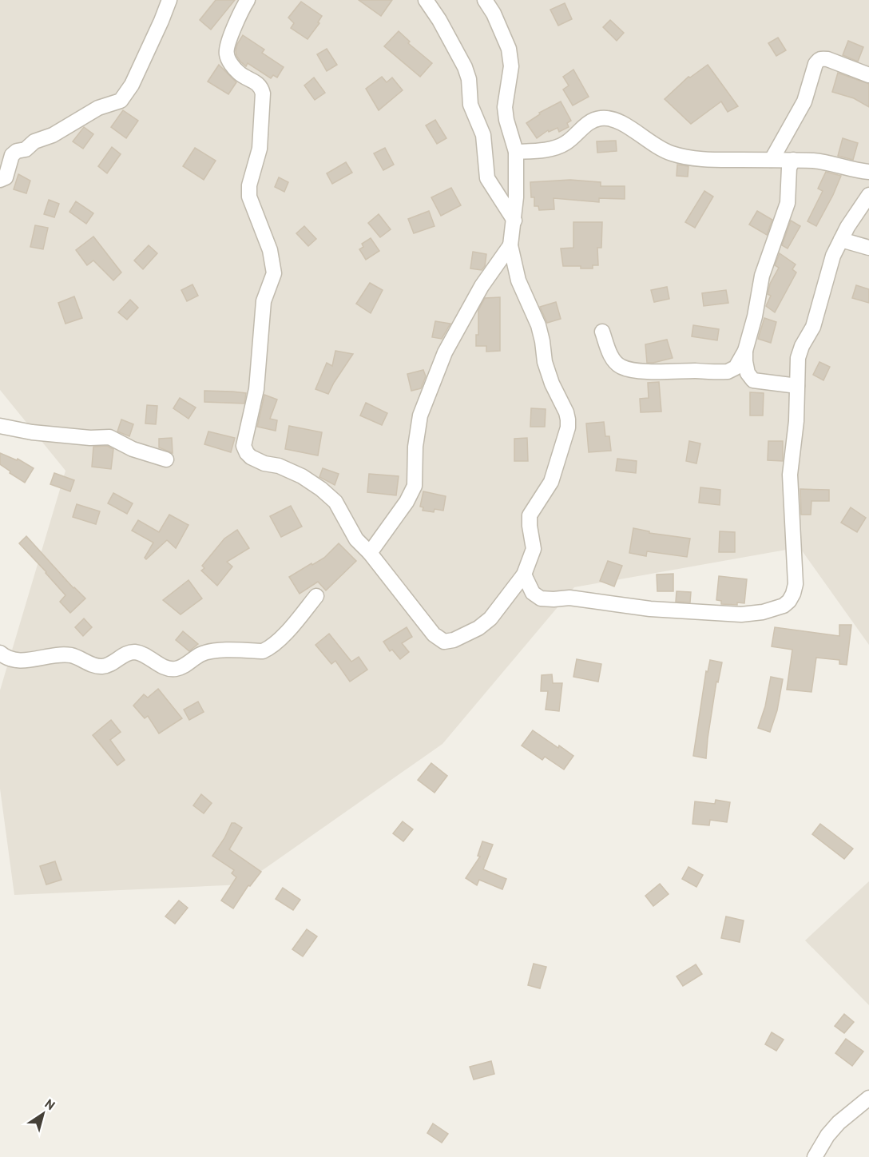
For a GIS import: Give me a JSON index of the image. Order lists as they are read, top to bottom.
{
  "north": "top right"
}
